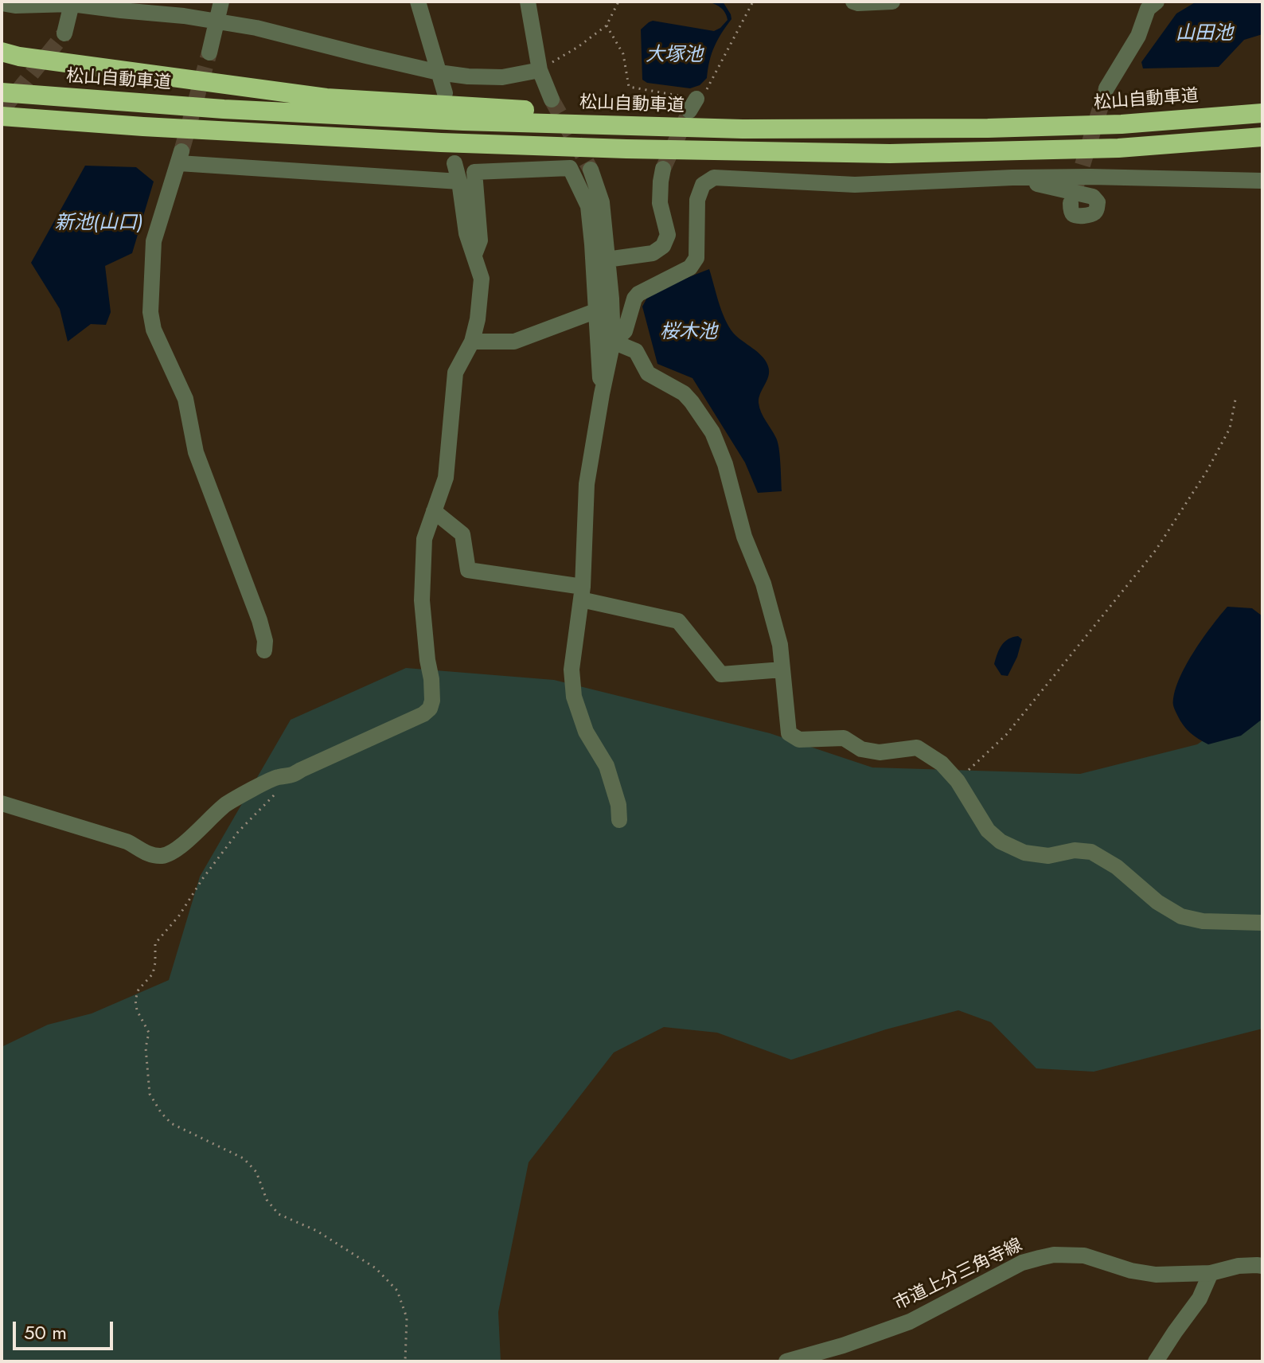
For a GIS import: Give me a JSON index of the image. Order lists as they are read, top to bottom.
{
  "streets": {
    "highway": ["松山自動車道"],
    "street": ["市道上分三角寺線"]
  },
  "water": [
    "山田池",
    "大塚池",
    "新池(山口)",
    "桜木池"
  ],
  "scale_bar": "50 m"
}
